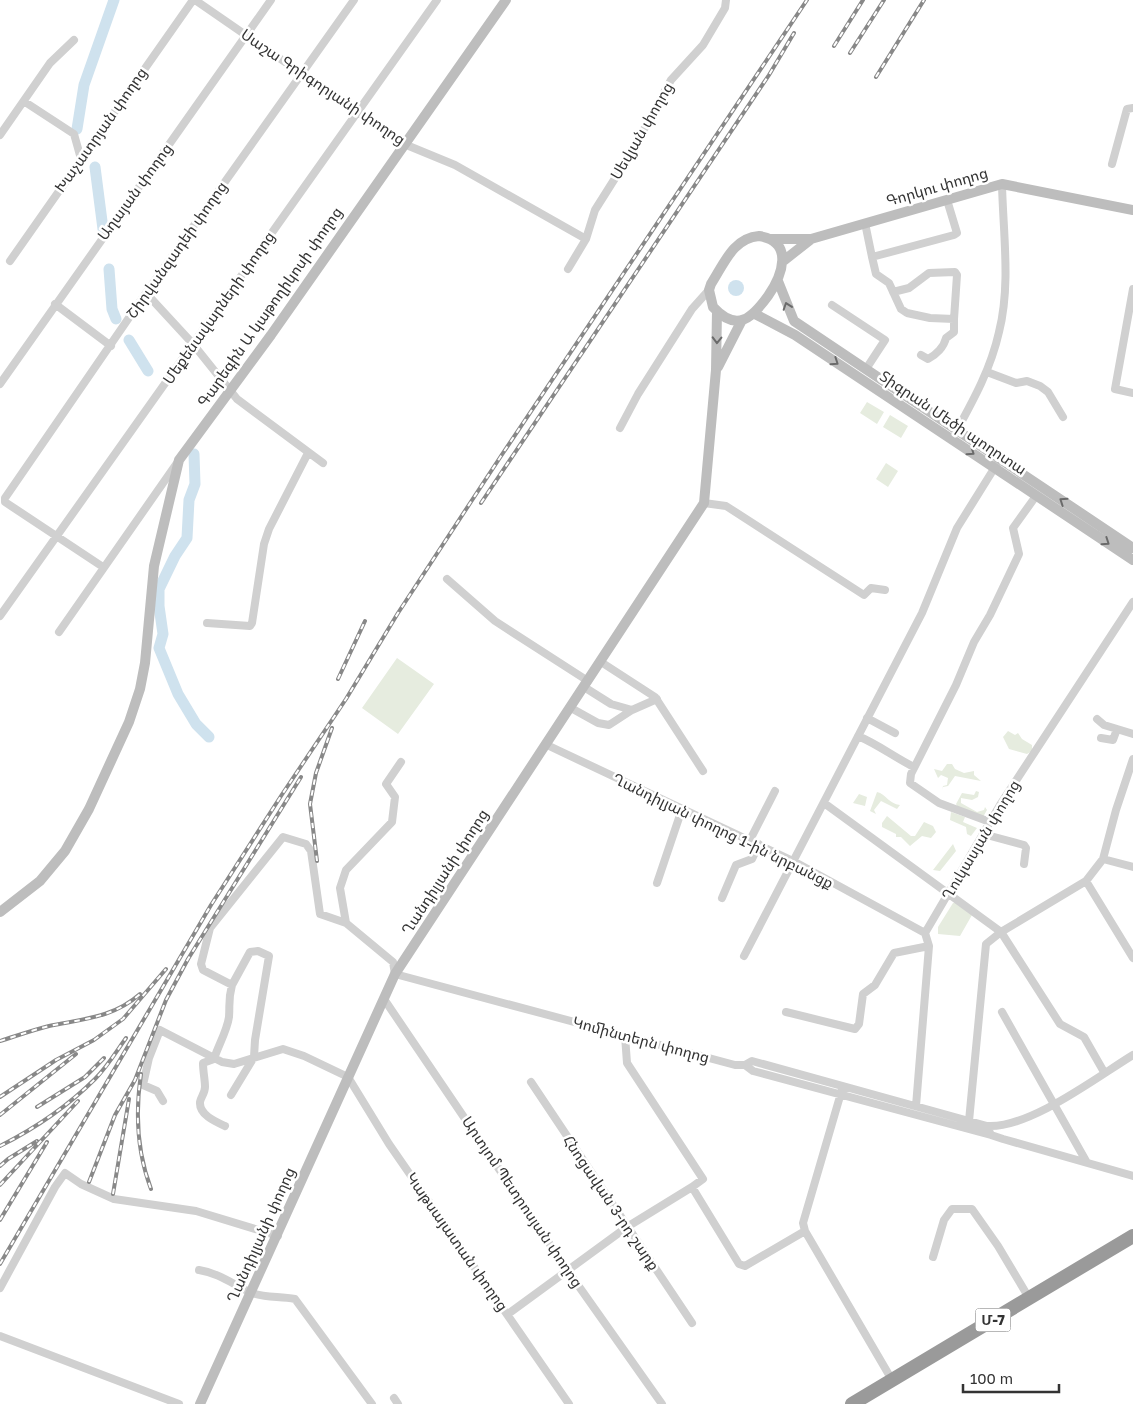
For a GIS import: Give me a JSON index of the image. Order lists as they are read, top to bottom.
{
  "streets": {
    "highway": ["Մ-7"],
    "main road": [
      "Գորկու փողոց",
      "Գարեգին Ա կաթողիկոսի փողոց",
      "Տիգրան Մեծի պողոտա",
      "Ղանդիլյանի փողոց"
    ],
    "street": [
      "Սաշա Գրիգորյանի փողոց",
      "Խաչատրյան փողոց",
      "Սեվյան փողոց",
      "Աղայան փողոց",
      "Շիրվանզադեի փողոց",
      "Մեքենավարների փողոց",
      "Ղանդիլյան փողոց 1-ին նրբանցք",
      "Ղուկասյան փողոց",
      "Կոմինտերն փողոց",
      "Արտյոմ Պետրոսյան փողոց",
      "Հնոցավան 3-րդ շարք",
      "Կաթսայատան փողոց"
    ]
  },
  "crossings": [
    ["Սաշա Գրիգորյանի փողոց", "Խաչատրյան փողոց"],
    ["Սաշա Գրիգորյանի փողոց", "Սեվյան փողոց"],
    ["Սաշա Գրիգորյանի փողոց", "Աղայան փողոց"],
    ["Սաշա Գրիգորյանի փողոց", "Շիրվանզադեի փողոց"],
    ["Սաշա Գրիգորյանի փողոց", "Գարեգին Ա կաթողիկոսի փողոց"],
    ["Սաշա Գրիգորյանի փողոց", "Մեքենավարների փողոց"],
    ["Գորկու փողոց", "Տիգրան Մեծի պողոտա"],
    ["Գորկու փողոց", "Ղանդիլյանի փողոց"],
    ["Շիրվանզադեի փողոց", "Մեքենավարների փողոց"],
    ["Տիգրան Մեծի պողոտա", "Ղանդիլյանի փողոց"],
    ["Ղանդիլյան փողոց 1-ին նրբանցք", "Ղուկասյան փողոց"],
    ["Ղանդիլյան փողոց 1-ին նրբանցք", "Ղանդիլյանի փողոց"],
    ["Ղանդիլյանի փողոց", "Կոմինտերն փողոց"],
    ["Ղանդիլյանի փողոց", "Արտյոմ Պետրոսյան փողոց"],
    ["Ղանդիլյանի փողոց", "Կաթսայատան փողոց"]
  ],
  "scale_bar": "100 m"
}
